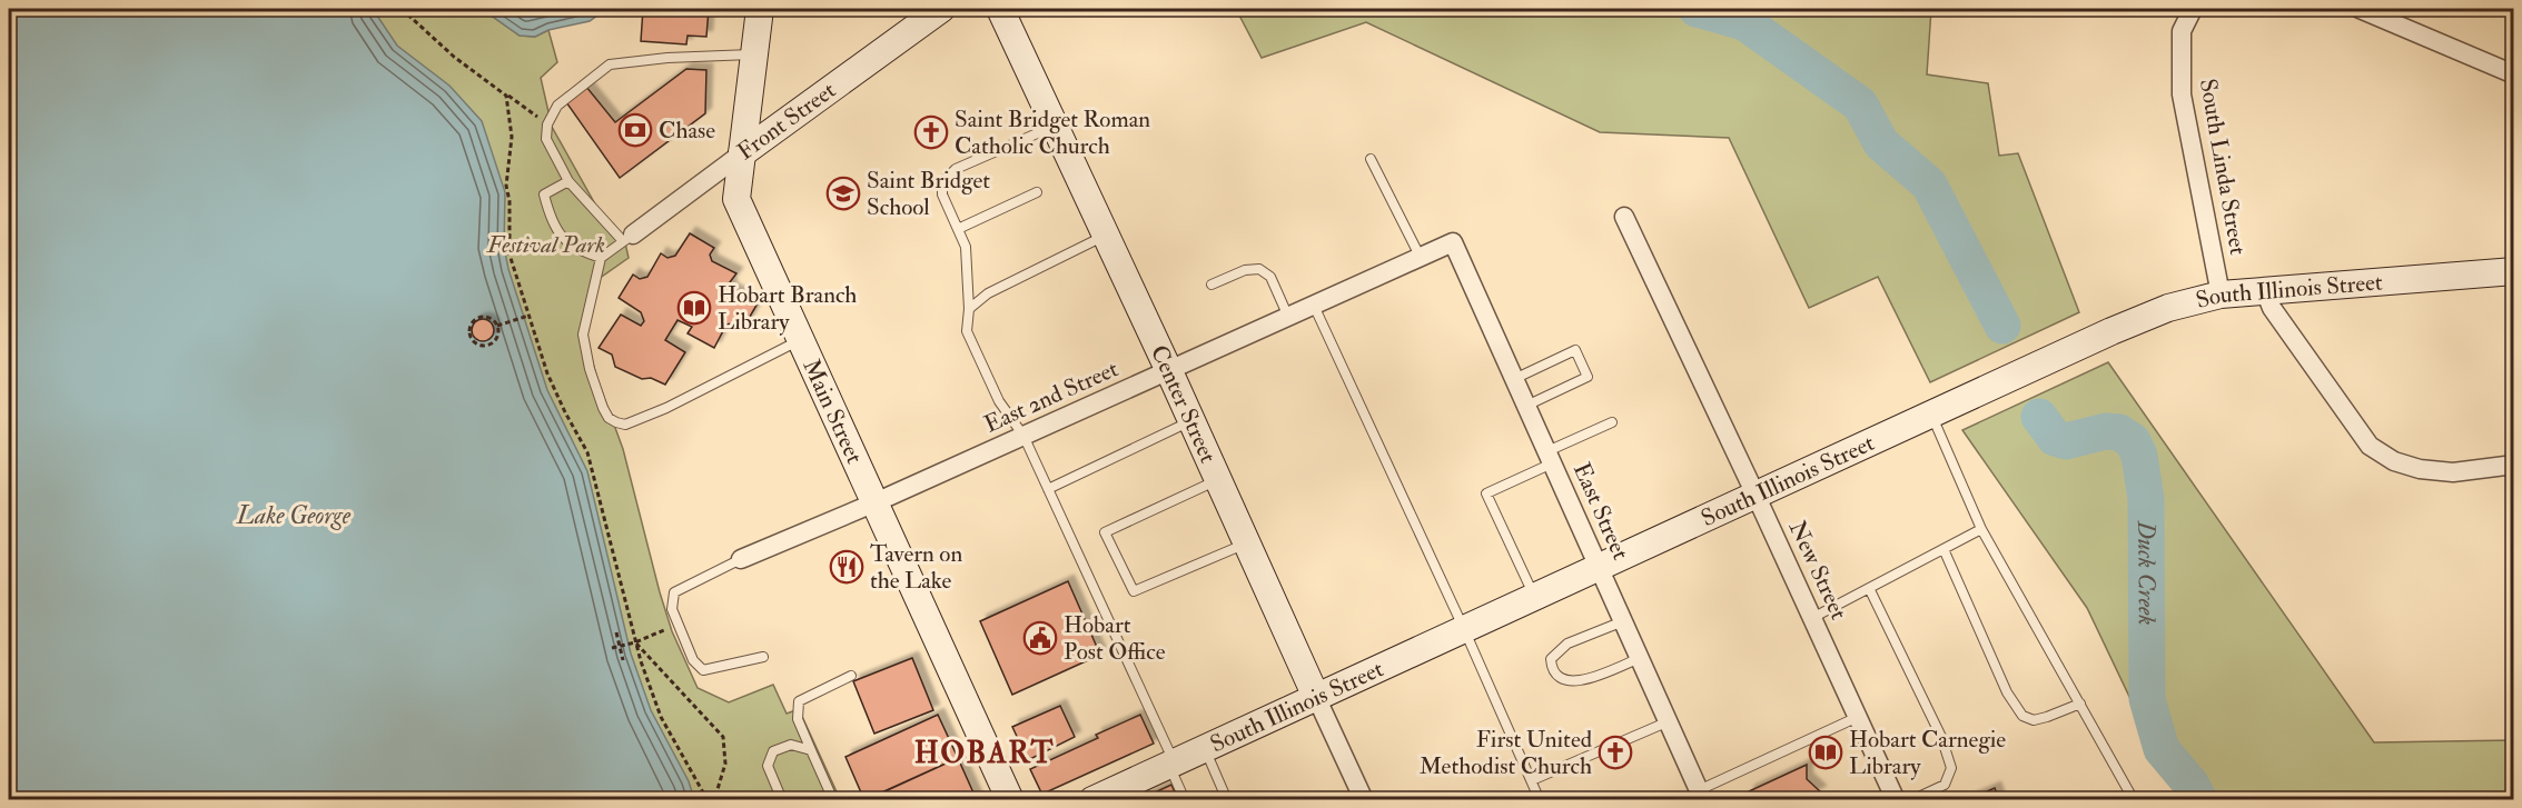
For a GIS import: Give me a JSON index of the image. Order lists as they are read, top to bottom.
{
  "streets": {
    "street": [
      "Front Street",
      "South Linda Street",
      "South Illinois Street",
      "East 2nd Street",
      "Center Street",
      "Main Street",
      "East Street",
      "New Street"
    ]
  },
  "crossings": [
    ["Front Street", "Main Street"],
    ["South Linda Street", "South Illinois Street"],
    ["South Illinois Street", "Center Street"],
    ["South Illinois Street", "East Street"],
    ["South Illinois Street", "New Street"],
    ["East 2nd Street", "Center Street"],
    ["East 2nd Street", "Main Street"],
    ["East 2nd Street", "East Street"]
  ],
  "districts": ["HOBART"],
  "water": ["Lake George", "Duck Creek"],
  "parks": ["Festival Park"],
  "places": {
    "bank": ["Chase"],
    "church": ["Saint Bridget Roman Catholic Church", "First United Methodist Church"],
    "school or university": ["Saint Bridget School"],
    "library": ["Hobart Branch Library", "Hobart Carnegie Library"],
    "restaurant": ["Tavern on the Lake"],
    "public building": ["Hobart Post Office"]
  }
}
